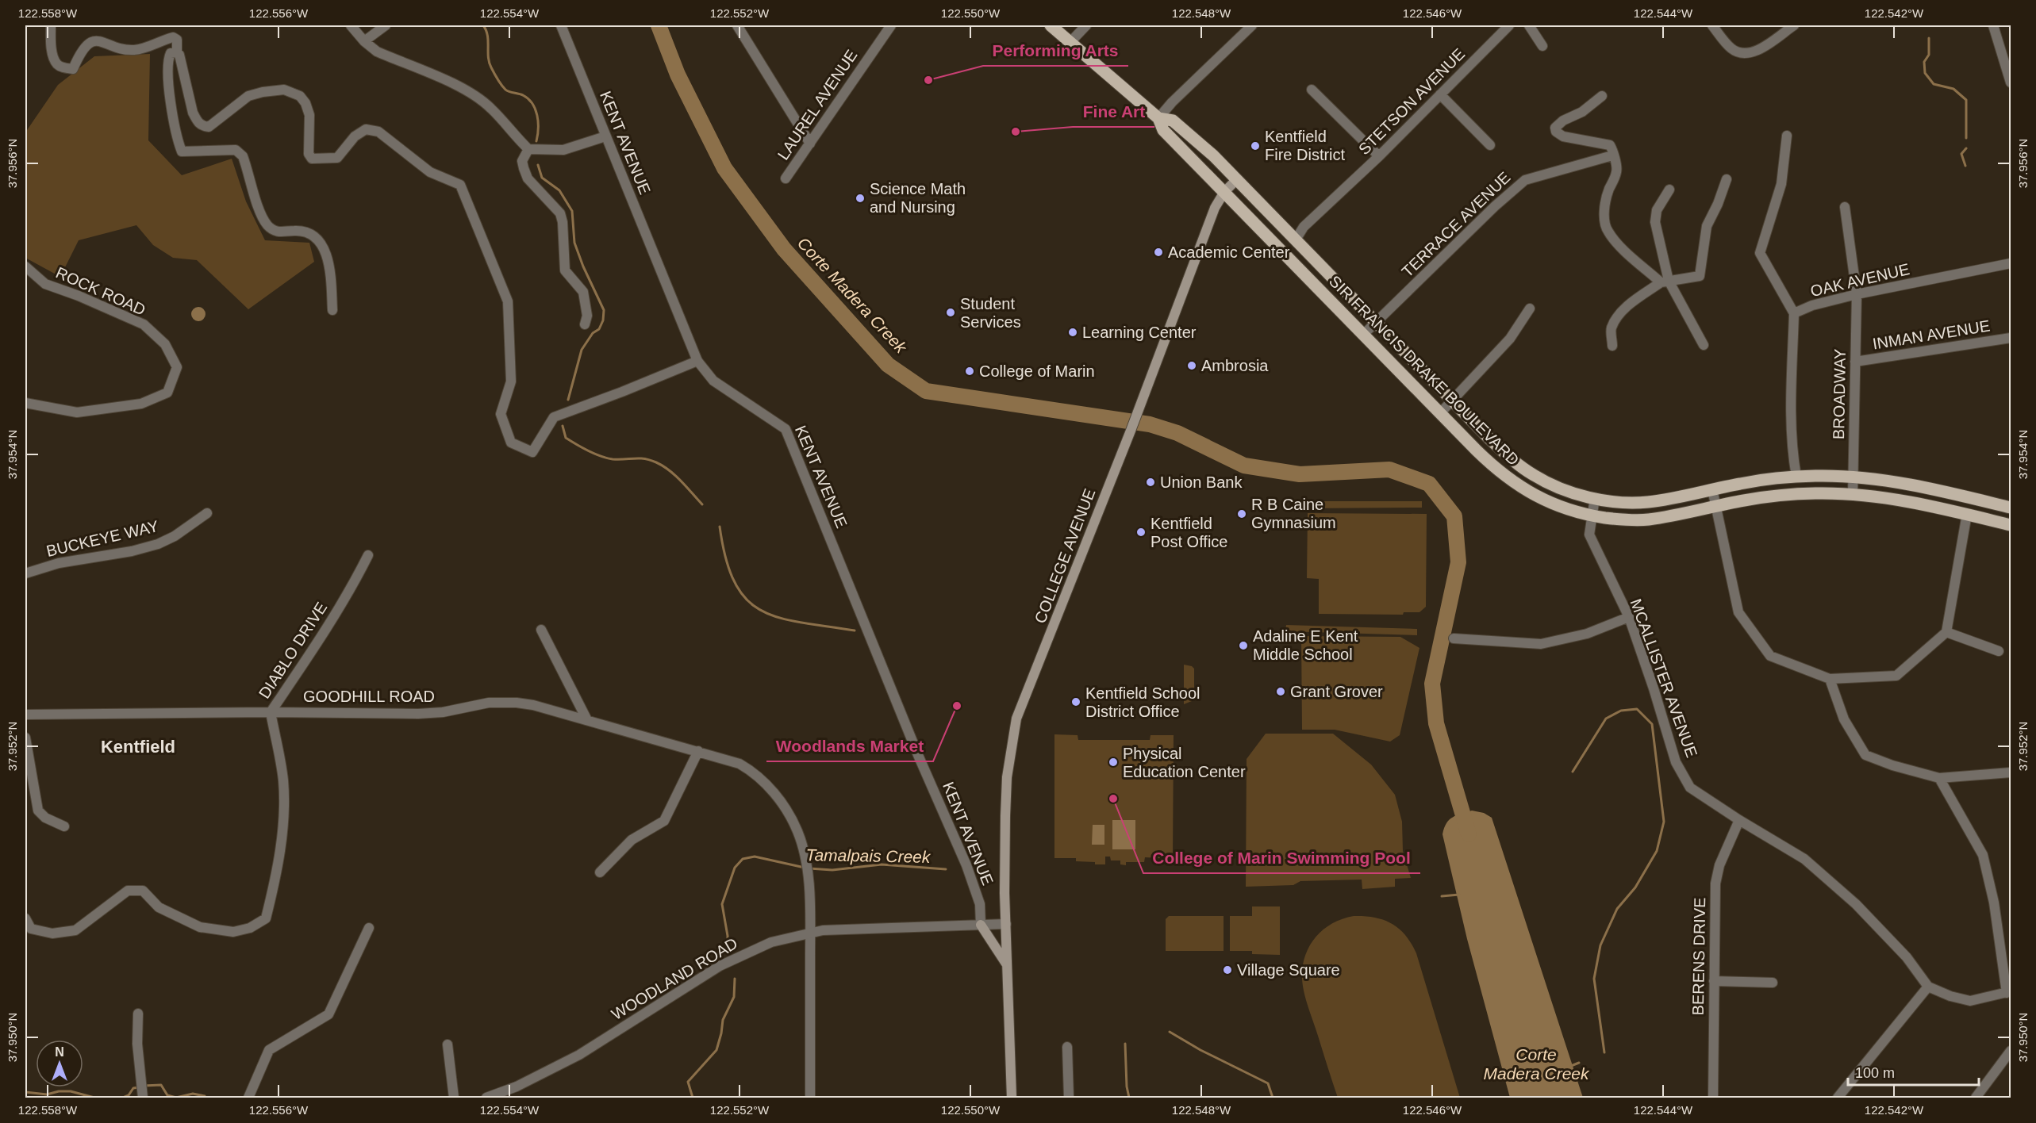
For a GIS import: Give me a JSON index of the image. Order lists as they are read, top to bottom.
{
  "streets": {
    "main road": ["SIR FRANCIS DRAKE BOULEVARD", "COLLEGE AVENUE"],
    "street": [
      "STETSON AVENUE",
      "LAUREL AVENUE",
      "KENT AVENUE",
      "TERRACE AVENUE",
      "OAK AVENUE",
      "ROCK ROAD",
      "INMAN AVENUE",
      "BROADWAY",
      "BUCKEYE WAY",
      "DIABLO DRIVE",
      "MCALLISTER AVENUE",
      "GOODHILL ROAD",
      "BERENS DRIVE",
      "WOODLAND ROAD"
    ]
  },
  "crossings": [
    ["STETSON AVENUE", "SIR FRANCIS DRAKE BOULEVARD"],
    ["KENT AVENUE", "WOODLAND ROAD"],
    ["TERRACE AVENUE", "SIR FRANCIS DRAKE BOULEVARD"],
    ["OAK AVENUE", "SIR FRANCIS DRAKE BOULEVARD"],
    ["OAK AVENUE", "BROADWAY"],
    ["INMAN AVENUE", "BROADWAY"],
    ["SIR FRANCIS DRAKE BOULEVARD", "BROADWAY"],
    ["SIR FRANCIS DRAKE BOULEVARD", "COLLEGE AVENUE"],
    ["SIR FRANCIS DRAKE BOULEVARD", "MCALLISTER AVENUE"],
    ["COLLEGE AVENUE", "WOODLAND ROAD"],
    ["DIABLO DRIVE", "GOODHILL ROAD"],
    ["MCALLISTER AVENUE", "BERENS DRIVE"],
    ["GOODHILL ROAD", "WOODLAND ROAD"]
  ],
  "districts": ["Kentfield"],
  "water": ["Corte Madera Creek", "Tamalpais Creek"],
  "places": [
    "Performing Arts",
    "Fine Art",
    "Kentfield Fire District",
    "Science Math and Nursing",
    "Academic Center",
    "Student Services",
    "Learning Center",
    "Ambrosia",
    "College of Marin",
    "Union Bank",
    "R B Caine Gymnasium",
    "Kentfield Post Office",
    "Adaline E Kent Middle School",
    "Grant Grover",
    "Kentfield School District Office",
    "Woodlands Market",
    "Physical Education Center",
    "College of Marin Swimming Pool",
    "Village Square"
  ],
  "scale_bar": "100 m",
  "north": "top",
  "coordinates": [
    "122.558°W",
    "122.556°W",
    "122.554°W",
    "122.552°W",
    "122.550°W",
    "122.548°W",
    "122.546°W",
    "122.544°W",
    "122.542°W",
    "37.956°N",
    "37.954°N",
    "37.952°N",
    "37.950°N"
  ]
}
